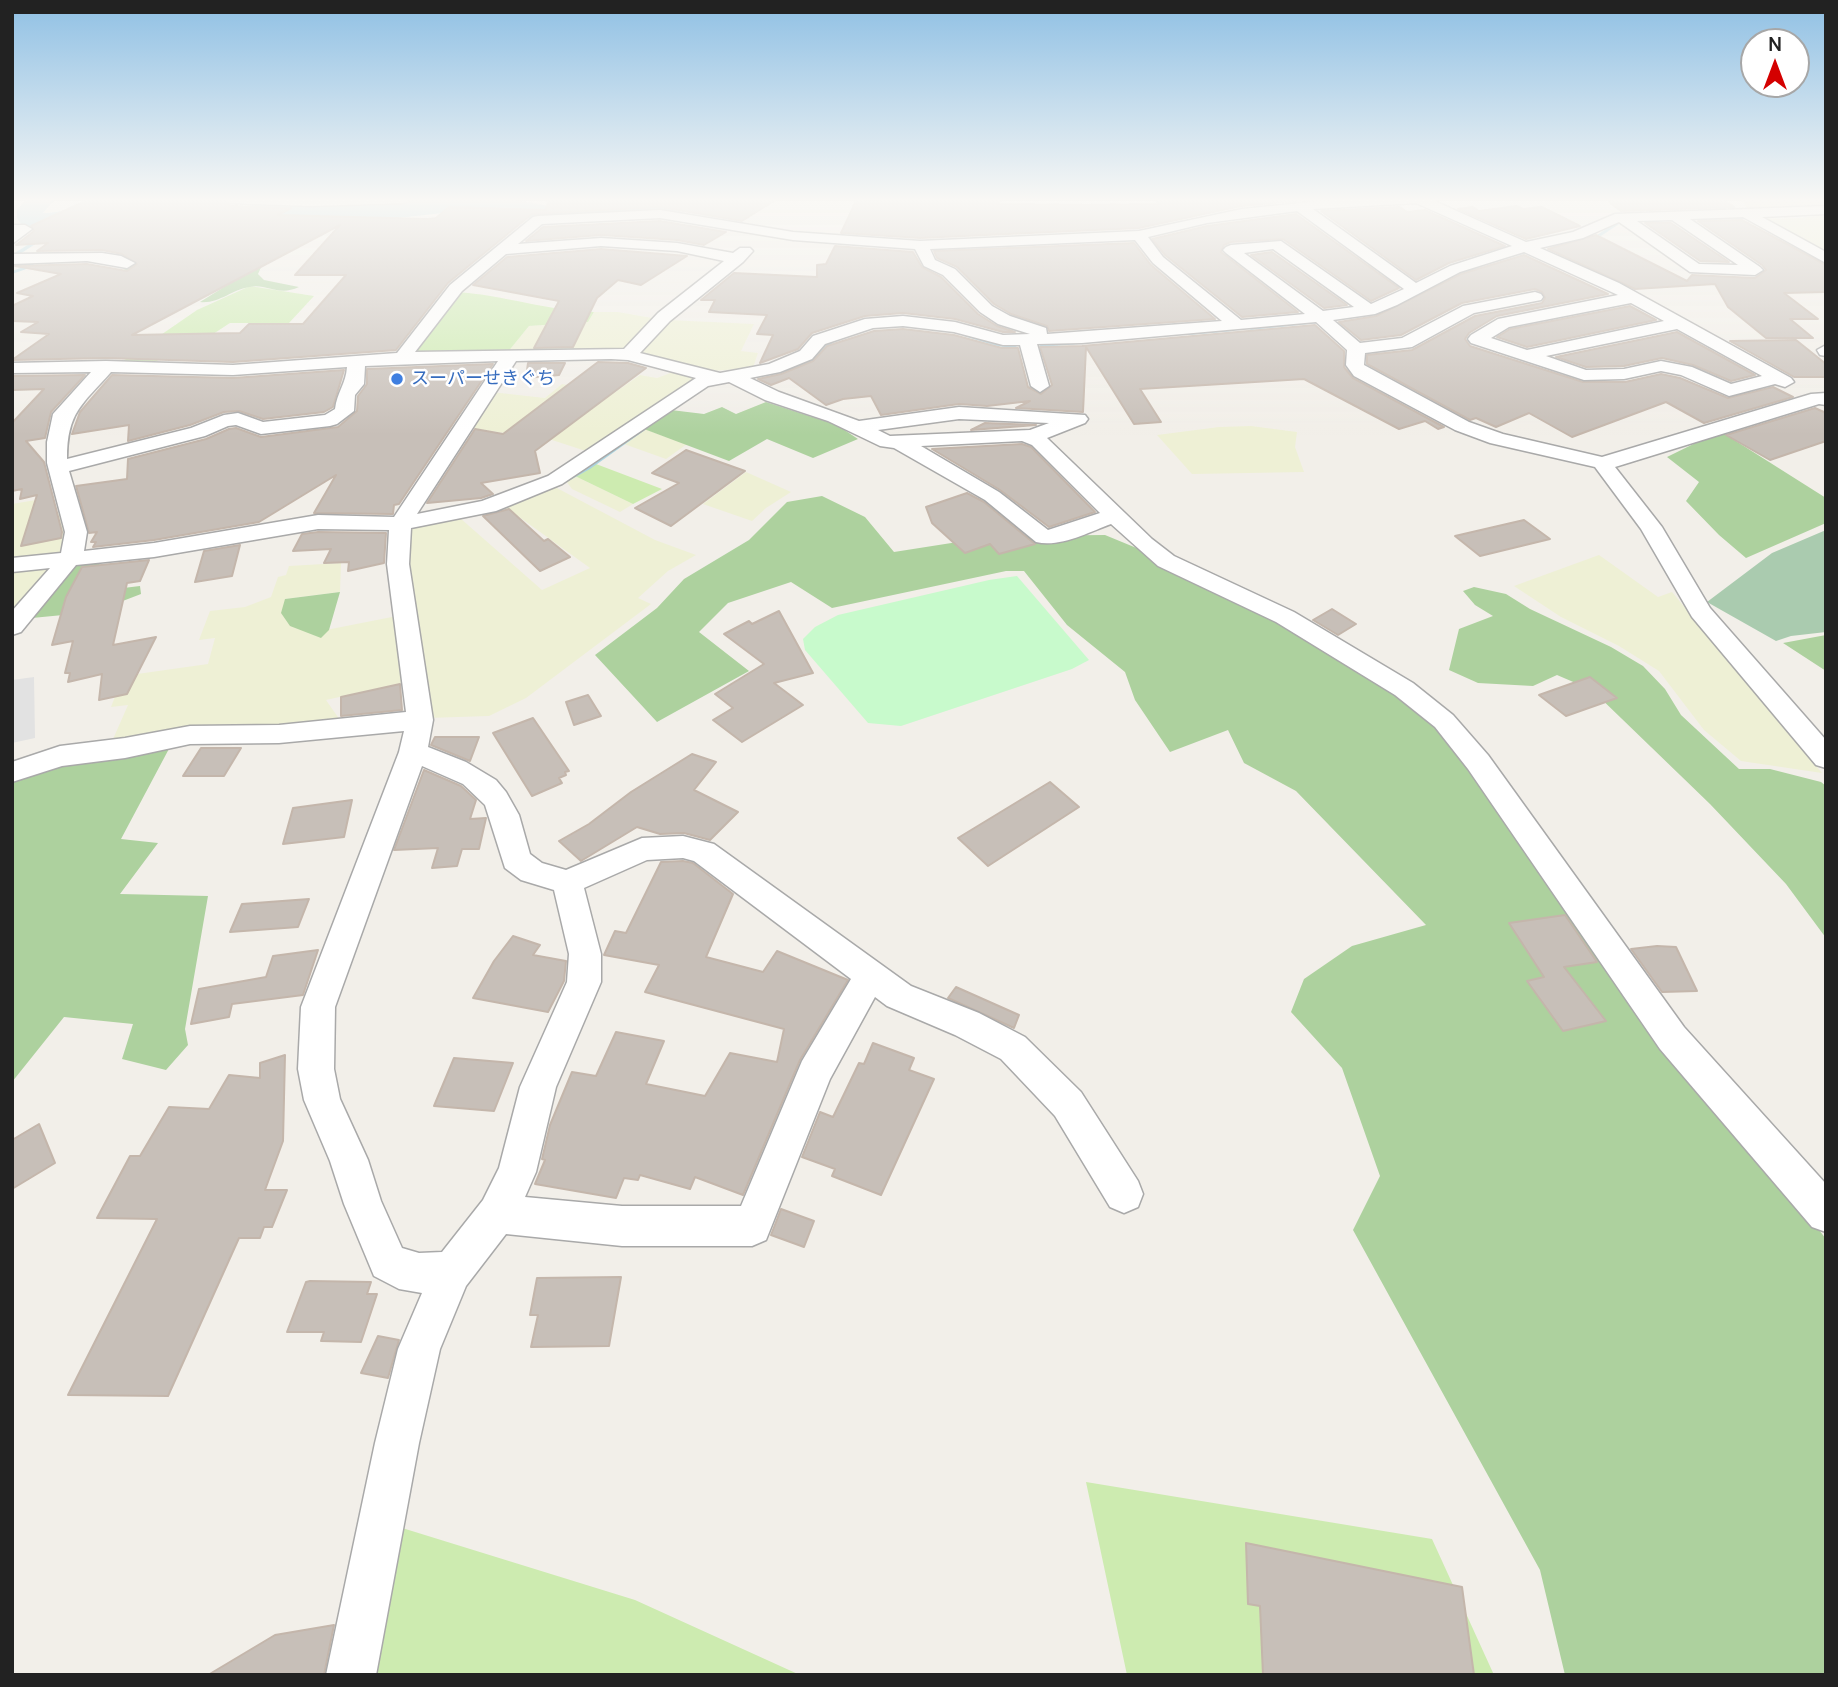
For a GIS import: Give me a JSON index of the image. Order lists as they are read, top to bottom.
{
  "places": ["スーパーせきぐち"],
  "north": "top"
}
